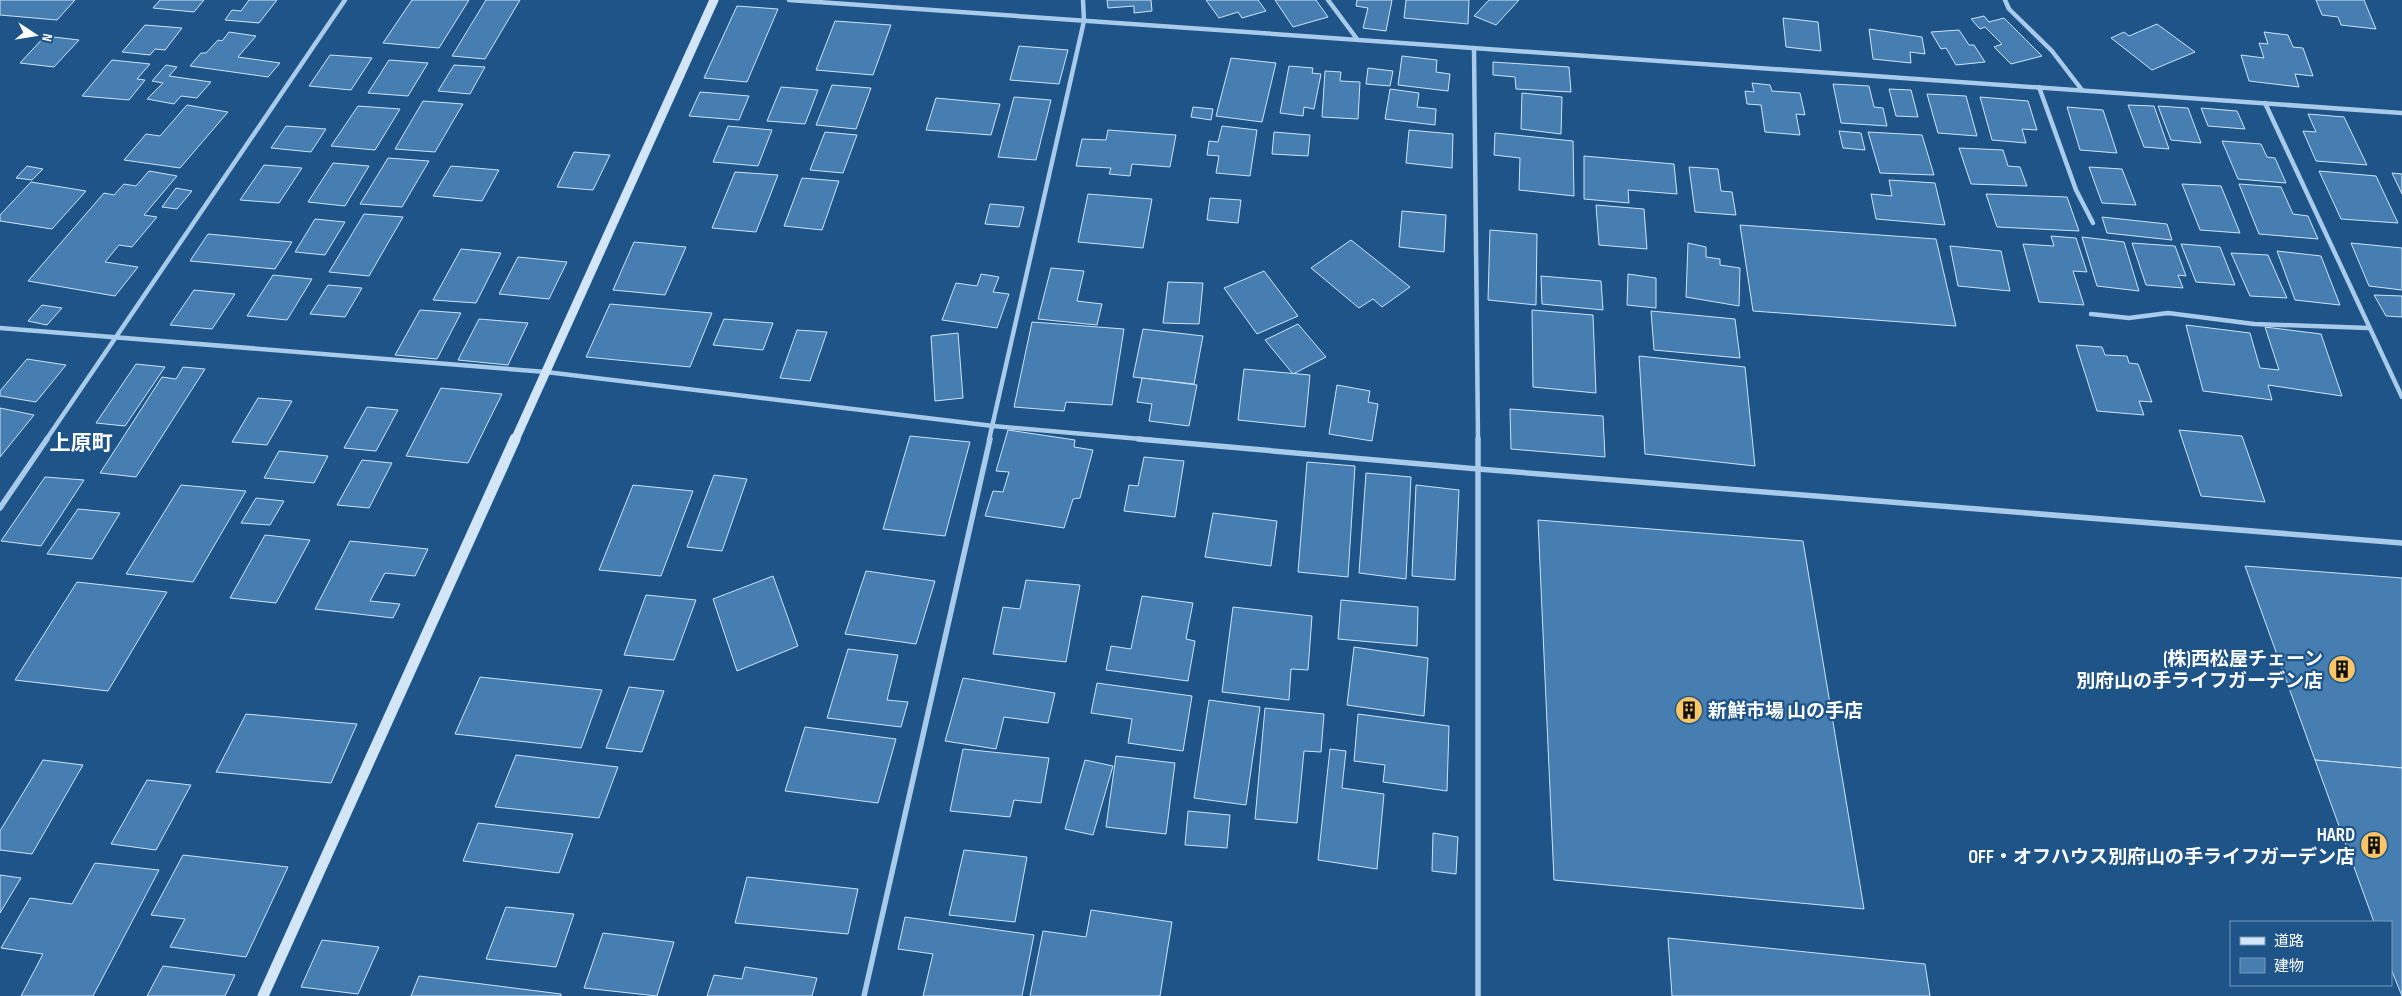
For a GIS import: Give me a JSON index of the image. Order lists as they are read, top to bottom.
{
  "districts": ["上原町"],
  "places": {
    "building": ["(株)西松屋チェーン 別府山の手ライフガーデン店", "新鮮市場 山の手店", "HARD OFF・オフハウス別府山の手ライフガーデン店"]
  },
  "legend": ["道路", "建物"],
  "north": "right"
}
